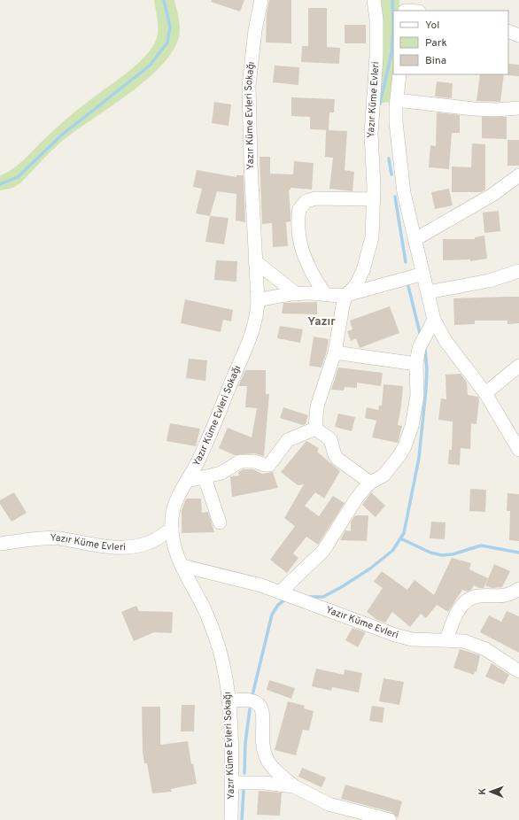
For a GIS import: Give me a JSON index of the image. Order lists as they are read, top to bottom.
{
  "streets": {
    "street": ["Yazır Küme Evleri", "Yazır Küme Evleri Sokağı"]
  },
  "crossings": [
    ["Yazır Küme Evleri", "Yazır Küme Evleri Sokağı"]
  ],
  "districts": ["Yazır"],
  "legend": ["Yol", "Park", "Bina"],
  "north": "left"
}
